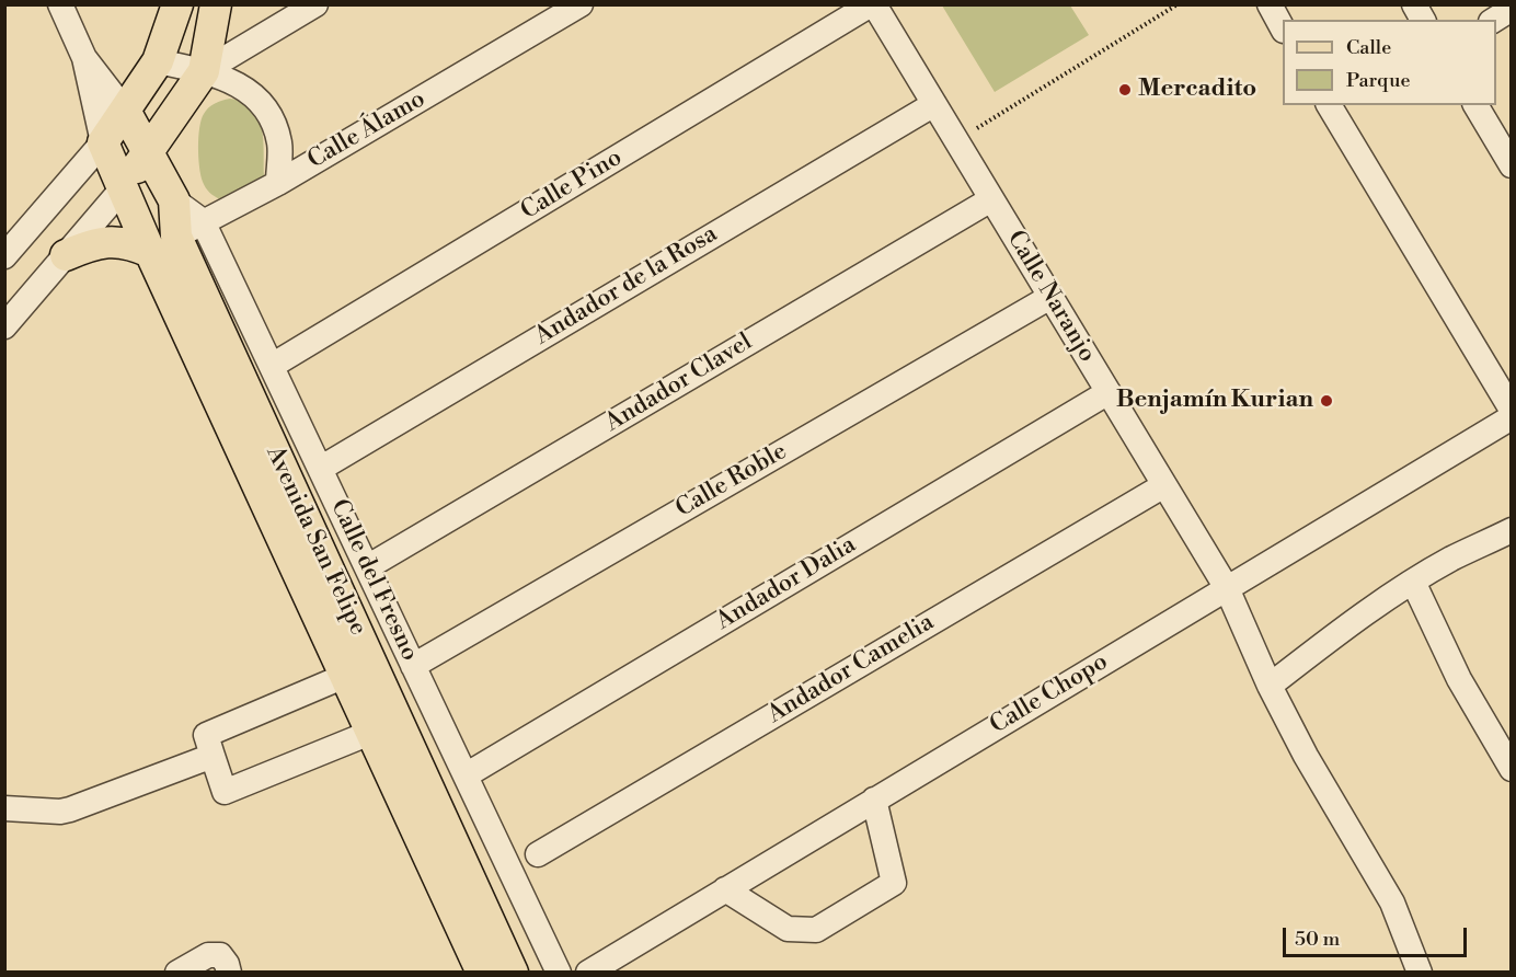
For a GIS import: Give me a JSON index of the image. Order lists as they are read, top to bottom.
{
  "streets": {
    "main road": ["Avenida San Felipe"],
    "street": [
      "Calle Álamo",
      "Calle Pino",
      "Andador de la Rosa",
      "Calle Naranjo",
      "Andador Clavel",
      "Calle Roble",
      "Calle del Fresno",
      "Andador Dalia",
      "Andador Camelia",
      "Calle Chopo"
    ]
  },
  "crossings": [
    ["Calle Álamo", "Avenida San Felipe"],
    ["Calle Álamo", "Calle del Fresno"],
    ["Calle Pino", "Calle Naranjo"],
    ["Calle Pino", "Calle del Fresno"],
    ["Andador de la Rosa", "Calle Naranjo"],
    ["Andador de la Rosa", "Calle del Fresno"],
    ["Calle Naranjo", "Andador Clavel"],
    ["Calle Naranjo", "Calle Roble"],
    ["Calle Naranjo", "Andador Dalia"],
    ["Calle Naranjo", "Andador Camelia"],
    ["Calle Naranjo", "Calle Chopo"],
    ["Andador Clavel", "Calle del Fresno"],
    ["Calle Roble", "Calle del Fresno"],
    ["Avenida San Felipe", "Calle del Fresno"],
    ["Calle del Fresno", "Andador Dalia"]
  ],
  "places": ["Mercadito", "Benjamín Kurian"],
  "legend": ["Calle", "Parque"],
  "scale_bar": "50 m"
}
